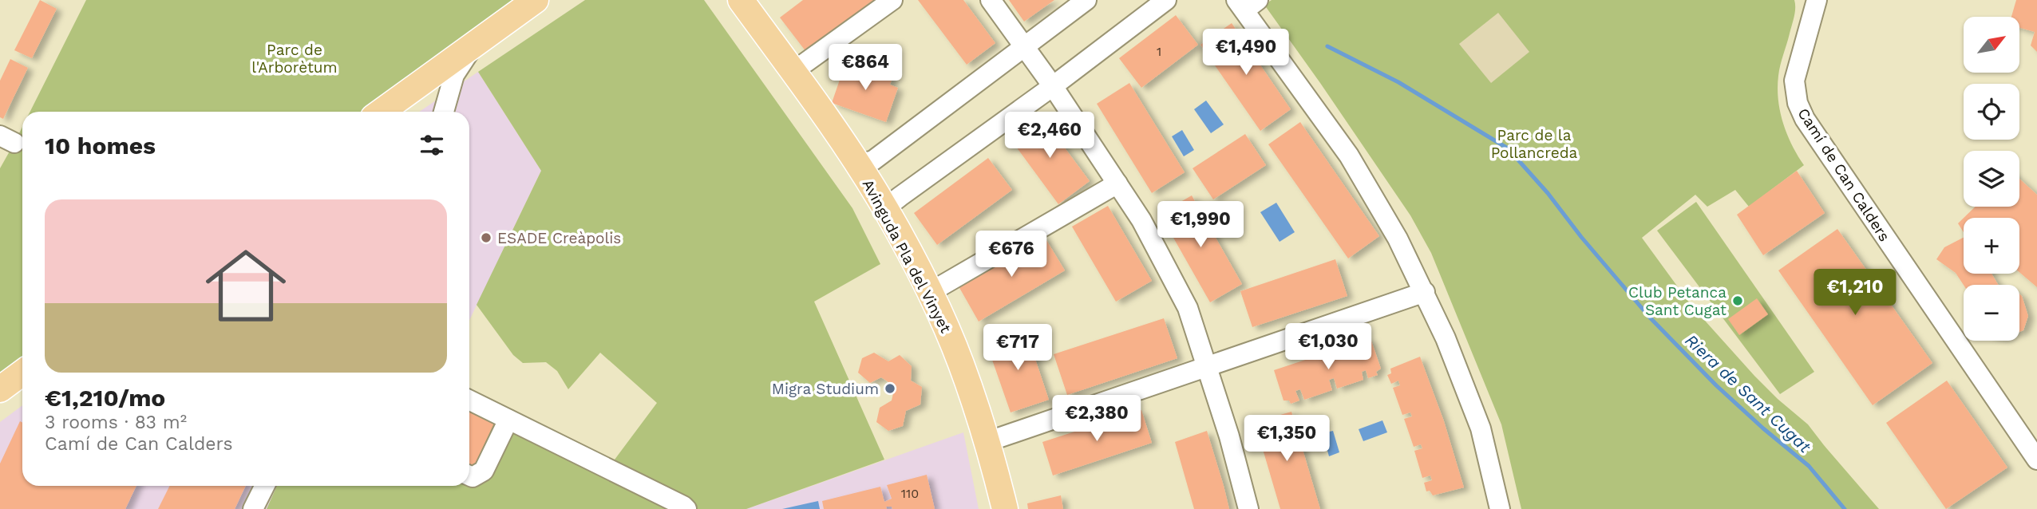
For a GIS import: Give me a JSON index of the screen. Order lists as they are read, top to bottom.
{
  "streets": {
    "main road": ["Avinguda Pla del Vinyet"],
    "street": ["Camí de Can Calders"]
  },
  "water": ["Riera de Sant Cugat"],
  "parks": ["Parc de l'Arborètum", "Parc de la Pollancreda"],
  "places": ["ESADE Creàpolis", "Club Petanca Sant Cugat", "Migra Studium"],
  "house_numbers": ["1", "110"],
  "north": "top right",
  "page": {
    "map_buttons": ["+", "−"],
    "price": [
      "€1,490",
      "€864",
      "€2,460",
      "€1,990",
      "€676",
      "€1,210",
      "€1,030",
      "€717",
      "€2,380",
      "€1,350"
    ],
    "heading": "10 homes",
    "list": [
      {
        "name": "€1,210/mo",
        "note": "3 rooms · 83 m² · Camí de Can Calders"
      }
    ]
  }
}
